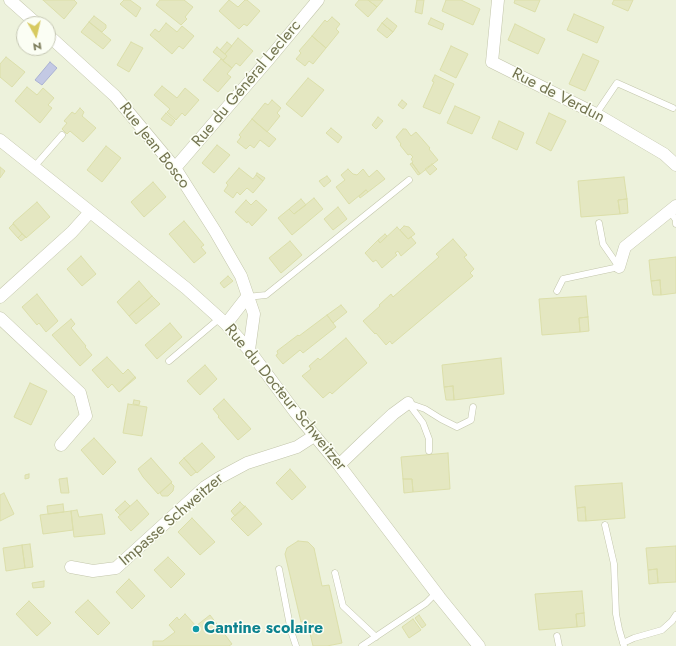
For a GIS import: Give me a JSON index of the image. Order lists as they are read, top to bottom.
{
  "streets": {
    "street": [
      "Rue du Général Leclerc",
      "Rue de Verdun",
      "Rue Jean Bosco",
      "Rue du Docteur Schweitzer",
      "Impasse Schweitzer"
    ]
  },
  "crossings": [
    ["Rue du Général Leclerc", "Rue Jean Bosco"],
    ["Rue Jean Bosco", "Rue du Docteur Schweitzer"],
    ["Rue du Docteur Schweitzer", "Impasse Schweitzer"]
  ],
  "places": ["Cantine scolaire"],
  "north": "bottom"
}
